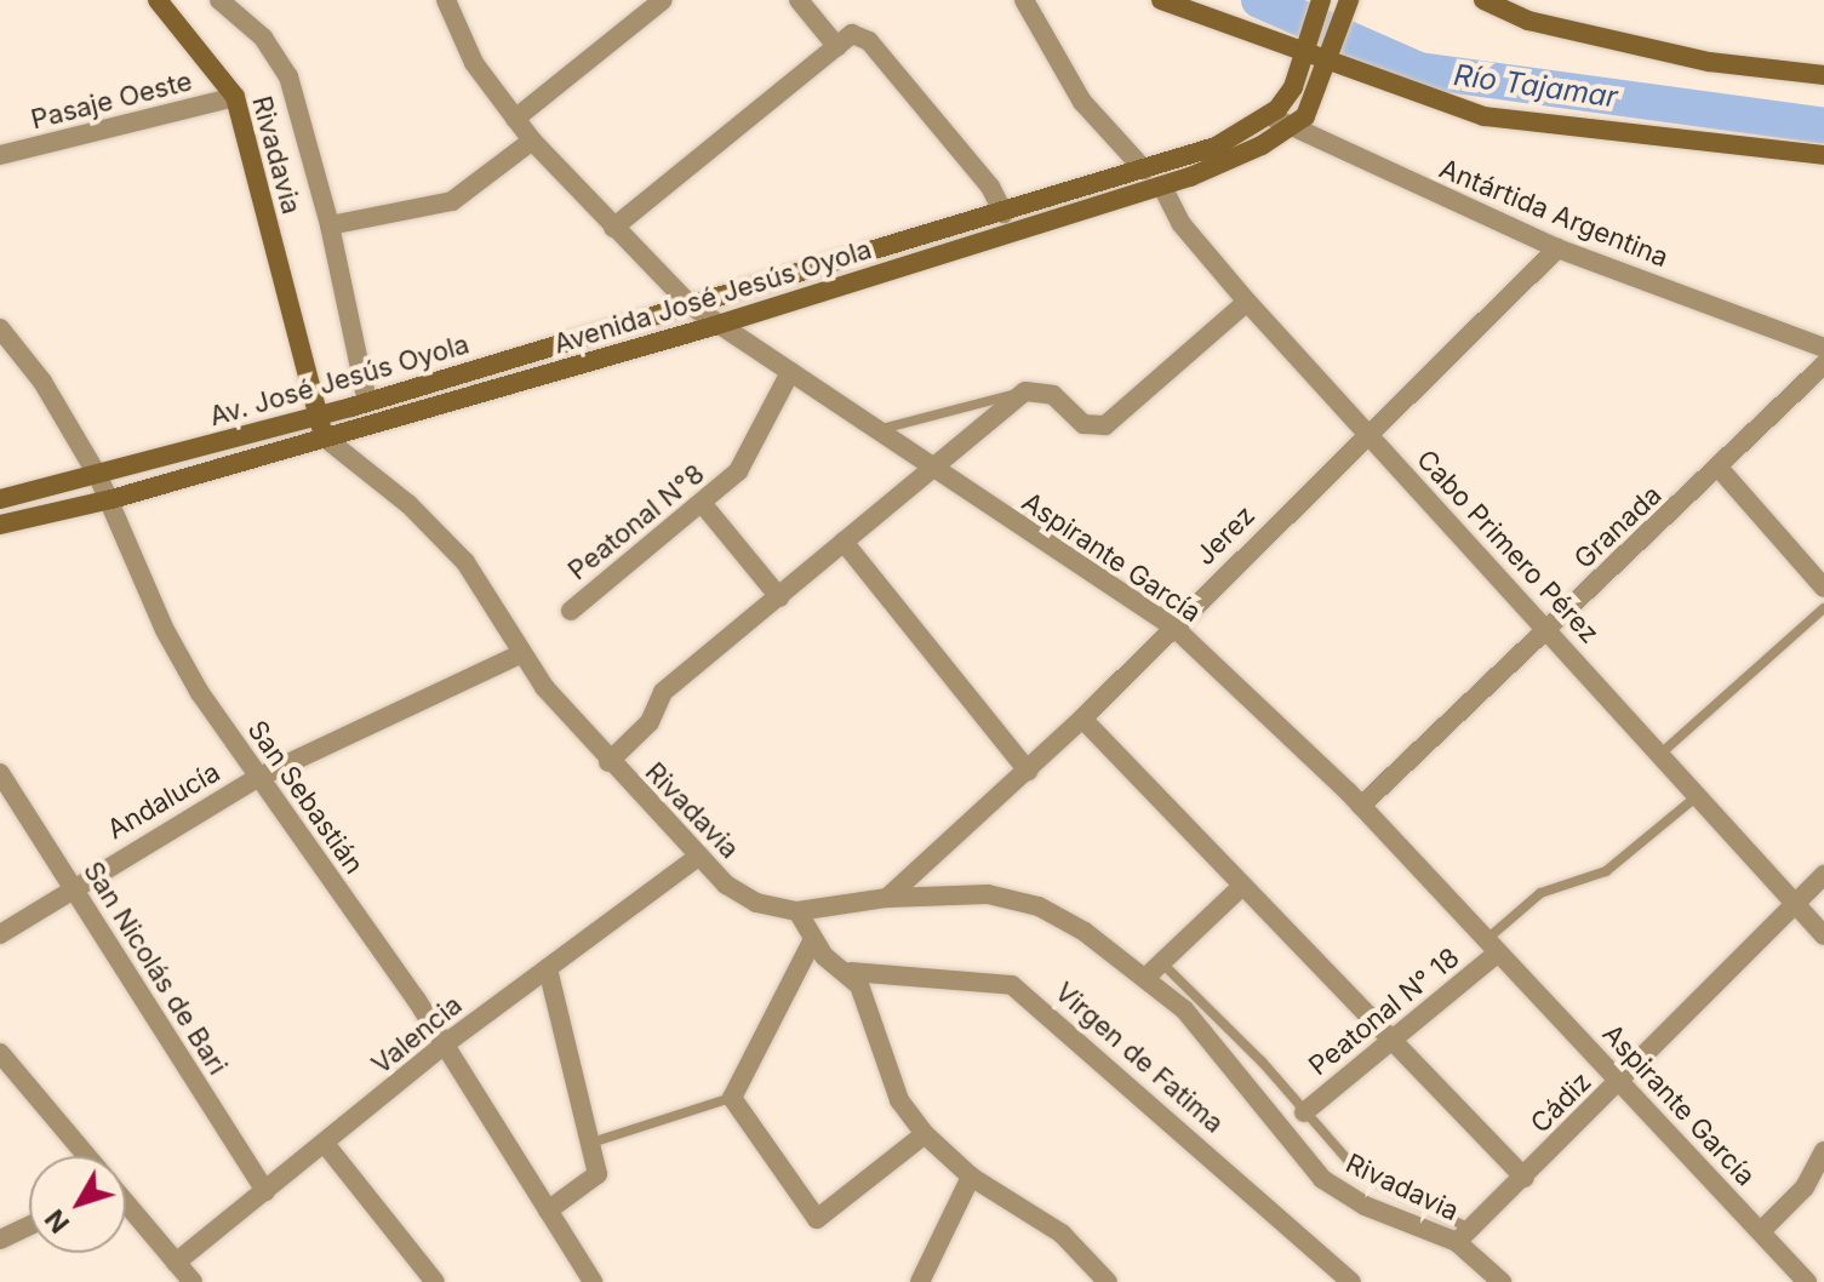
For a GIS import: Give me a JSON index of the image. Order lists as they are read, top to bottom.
{
  "streets": {
    "street": [
      "Pasaje Oeste",
      "Rivadavia",
      "Antártida Argentina",
      "Avenida José Jesús Oyola",
      "Av. José Jesús Oyola",
      "Peatonal N°8",
      "Granada",
      "Jerez",
      "Cabo Primero Pérez",
      "Aspirante García",
      "San Sebastián",
      "Andalucía",
      "San Nicolás de Bari",
      "Peatonal N° 18",
      "Valencia",
      "Virgen de Fatima",
      "Cádiz"
    ]
  },
  "crossings": [
    ["Pasaje Oeste", "Rivadavia"],
    ["Rivadavia", "Avenida José Jesús Oyola"],
    ["Rivadavia", "Av. José Jesús Oyola"],
    ["Rivadavia", "Jerez"],
    ["Rivadavia", "Andalucía"],
    ["Rivadavia", "Valencia"],
    ["Rivadavia", "Cádiz"],
    ["Antártida Argentina", "Avenida José Jesús Oyola"],
    ["Antártida Argentina", "Jerez"],
    ["Avenida José Jesús Oyola", "Av. José Jesús Oyola"],
    ["Avenida José Jesús Oyola", "Cabo Primero Pérez"],
    ["Avenida José Jesús Oyola", "Aspirante García"],
    ["Avenida José Jesús Oyola", "San Sebastián"],
    ["Av. José Jesús Oyola", "Aspirante García"],
    ["Av. José Jesús Oyola", "San Sebastián"],
    ["Peatonal N°8", "Aspirante García"],
    ["Granada", "Cabo Primero Pérez"],
    ["Granada", "Aspirante García"],
    ["Jerez", "Cabo Primero Pérez"],
    ["Jerez", "Aspirante García"],
    ["Cabo Primero Pérez", "Peatonal N° 18"],
    ["Cabo Primero Pérez", "Cádiz"],
    ["Aspirante García", "Peatonal N° 18"],
    ["Aspirante García", "Cádiz"],
    ["San Sebastián", "Andalucía"],
    ["San Sebastián", "Valencia"],
    ["Andalucía", "San Nicolás de Bari"],
    ["San Nicolás de Bari", "Valencia"]
  ],
  "water": ["Río Tajamar"],
  "north": "bottom left"
}
